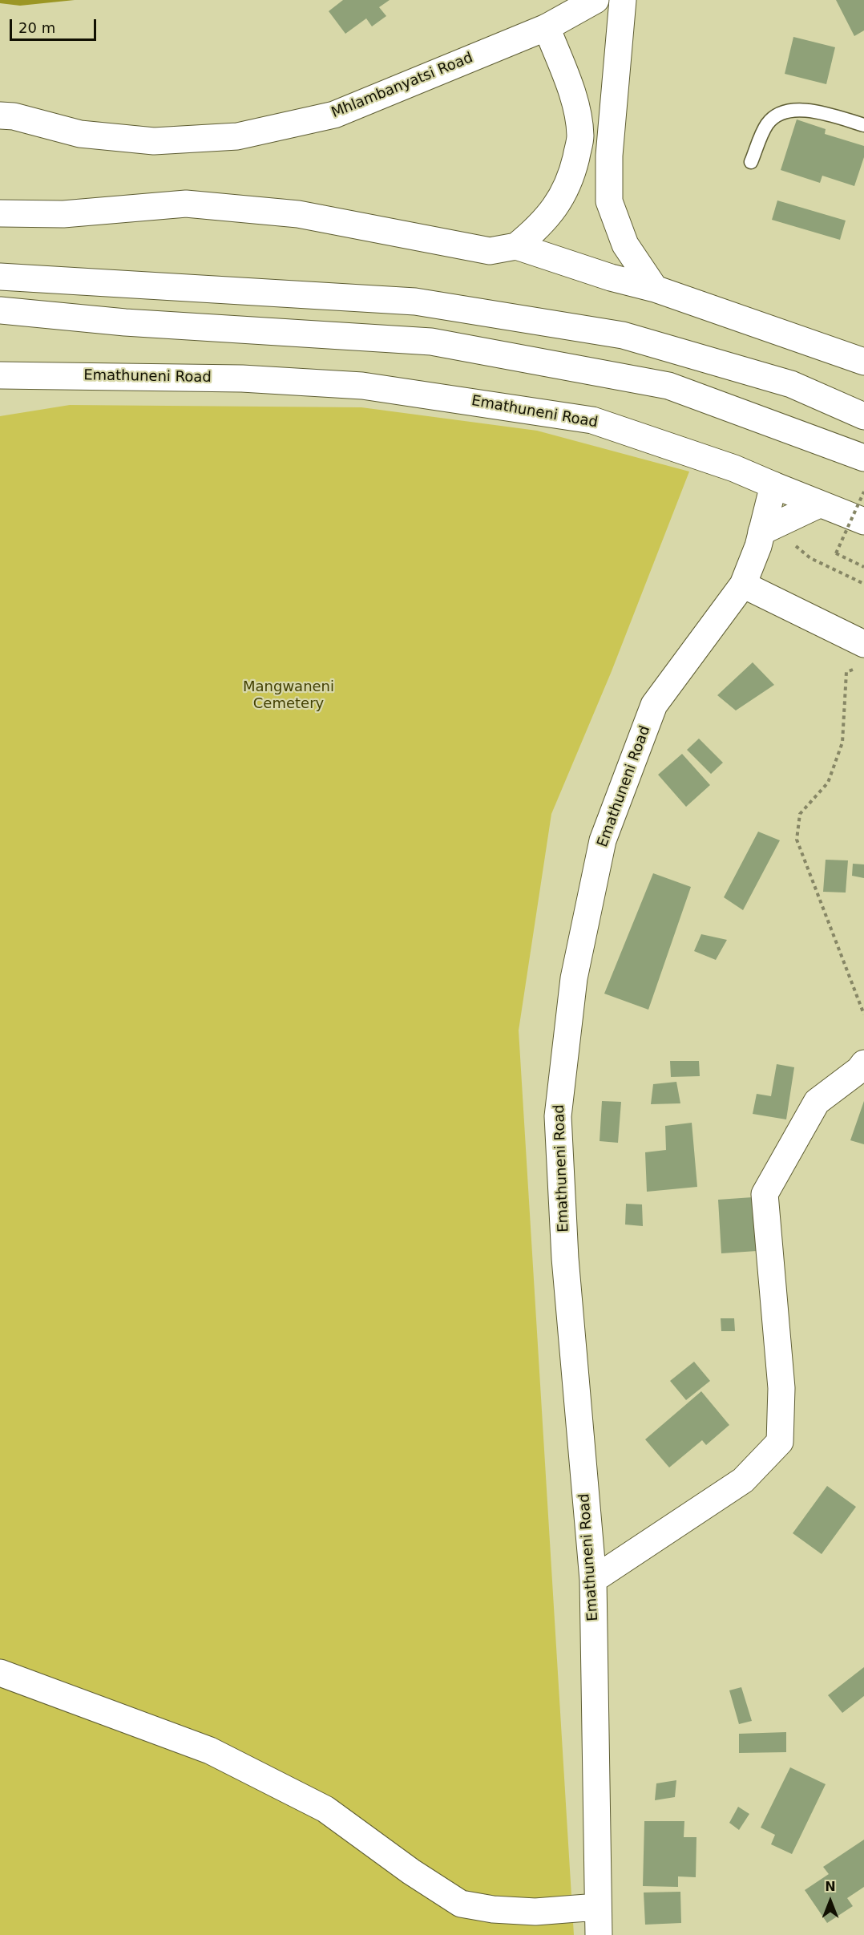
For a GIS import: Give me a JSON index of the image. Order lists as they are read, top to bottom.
{
  "streets": {
    "main road": ["Mhlambanyatsi Road", "Emathuneni Road"]
  },
  "parks": ["Mangwaneni Cemetery"],
  "scale_bar": "20 m",
  "north": "top"
}
